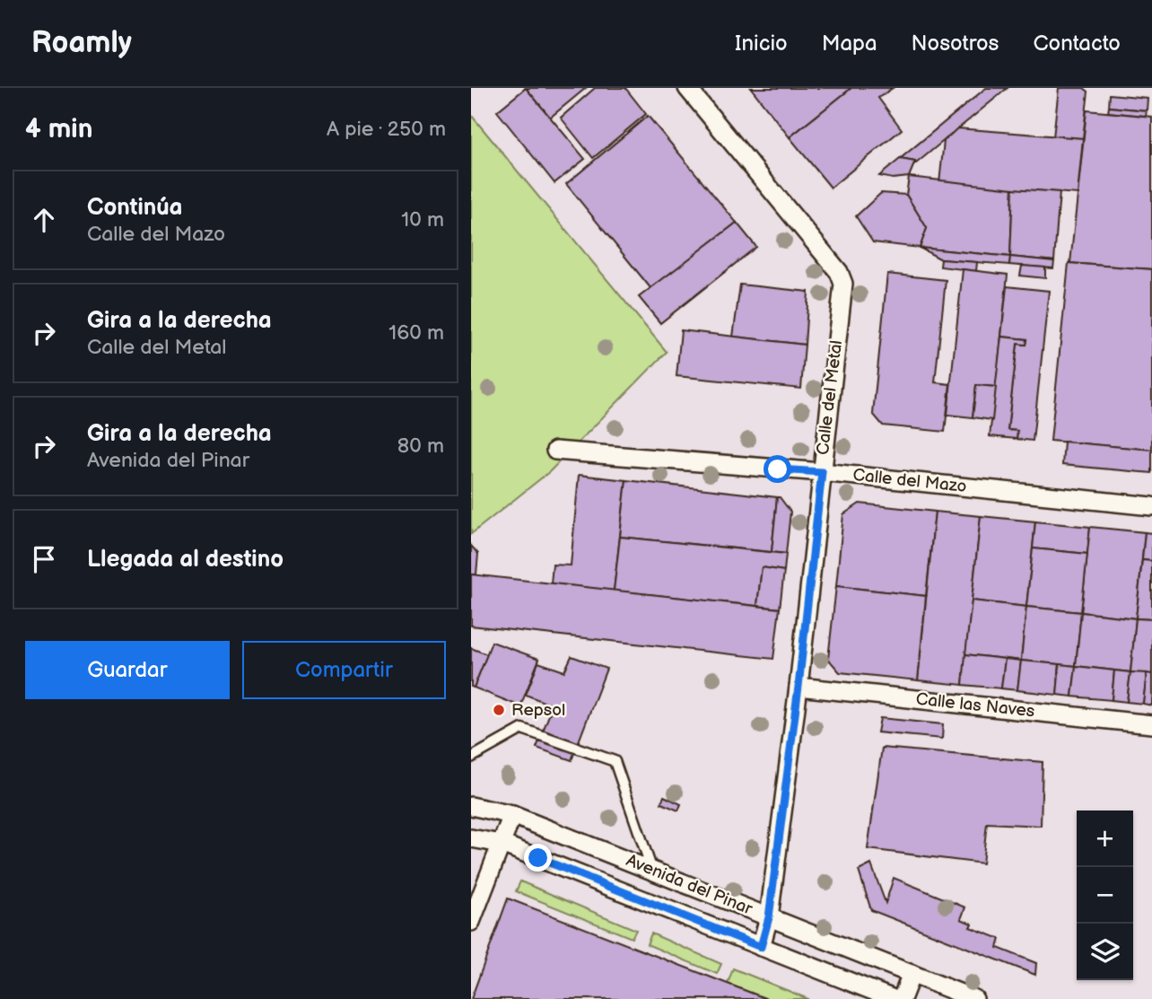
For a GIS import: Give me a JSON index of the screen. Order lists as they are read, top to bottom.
{
  "streets": {
    "street": [
      "Calle del Metal",
      "Calle del Mazo",
      "Calle las Naves",
      "Avenida del Pinar"
    ]
  },
  "crossings": [
    ["Calle del Metal", "Calle del Mazo"],
    ["Calle del Metal", "Calle las Naves"],
    ["Calle del Metal", "Avenida del Pinar"]
  ],
  "places": ["Repsol"],
  "page": {
    "header": "Roamly",
    "nav": [
      "Inicio",
      "Mapa",
      "Nosotros",
      "Contacto"
    ],
    "heading": ["4 min", "A pie · 250 m"],
    "list": [
      ["Continúa", "Calle del Mazo", "10 m"],
      ["Gira a la derecha", "Calle del Metal", "160 m"],
      ["Gira a la derecha", "Avenida del Pinar", "80 m"],
      "Llegada al destino"
    ],
    "buttons": ["Guardar", "Compartir"],
    "map_buttons": ["+", "−"]
  }
}
